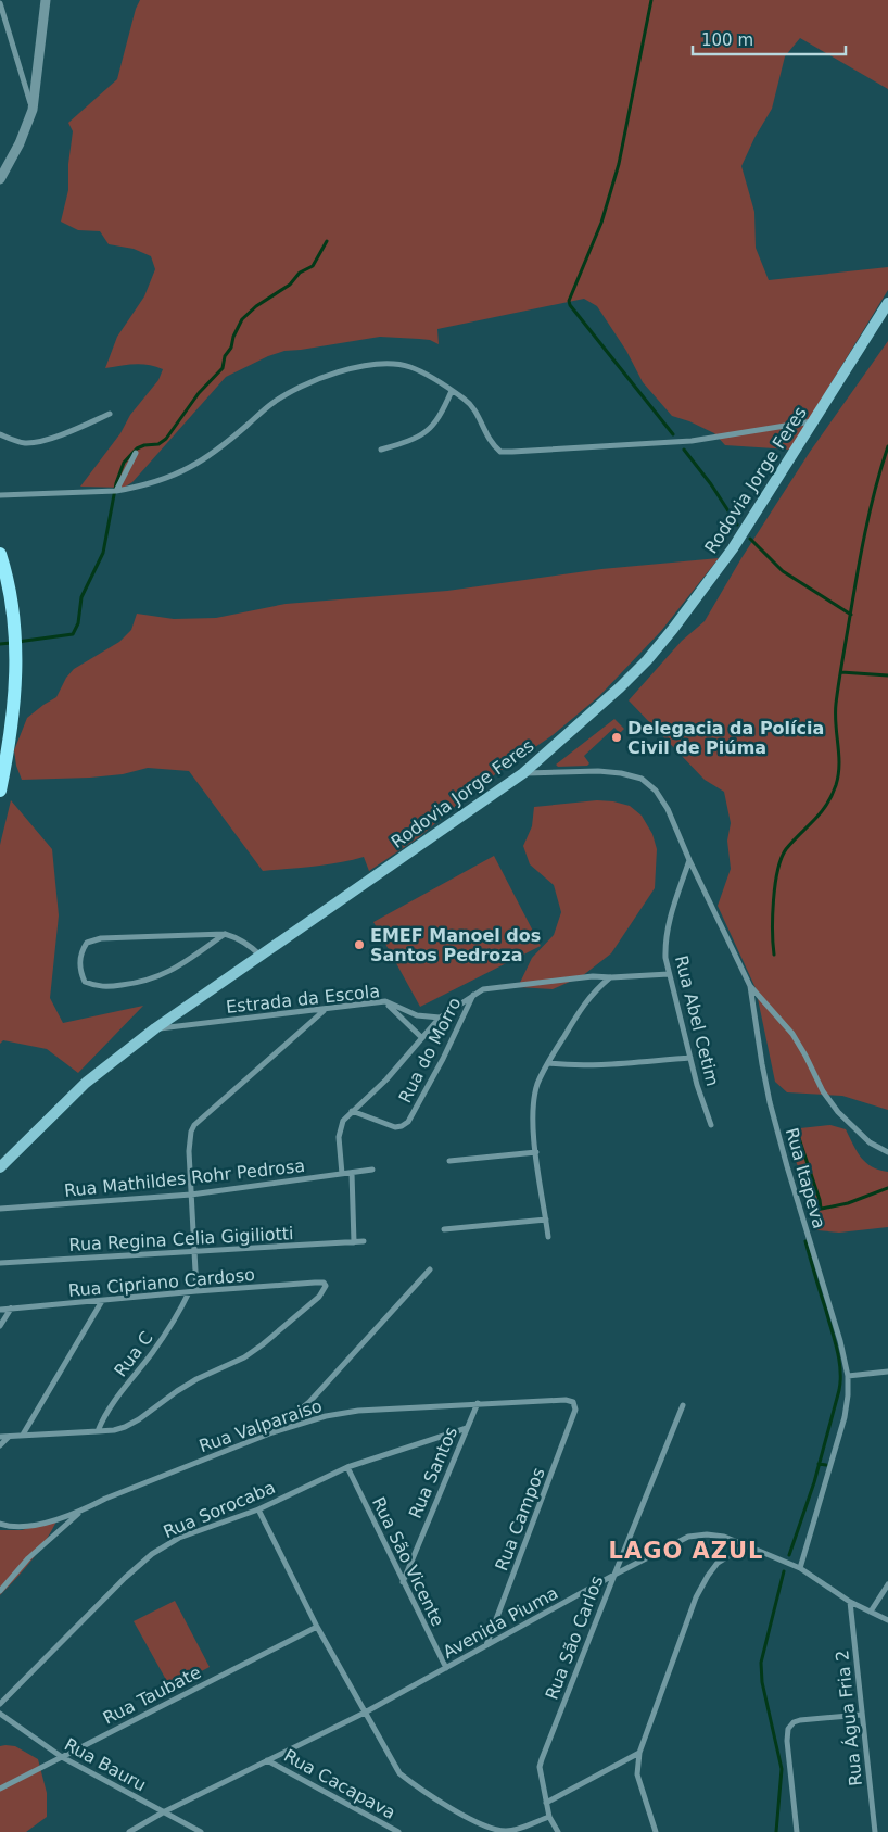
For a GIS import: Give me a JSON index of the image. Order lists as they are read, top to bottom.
{
  "streets": {
    "main road": ["Rodovia Jorge Feres"],
    "street": [
      "Estrada da Escola",
      "Rua Abel Cetim",
      "Rua do Morro",
      "Rua Mathildes Rohr Pedrosa",
      "Rua Itapeva",
      "Rua Regina Celia Gigiliotti",
      "Rua Cipriano Cardoso",
      "Rua C",
      "Rua Valparaiso",
      "Rua Santos",
      "Rua Sorocaba",
      "Rua Campos",
      "Rua São Vicente",
      "Avenida Piuma",
      "Rua São Carlos",
      "Rua Taubate",
      "Rua Água Fria 2",
      "Rua Bauru",
      "Rua Cacapava"
    ]
  },
  "crossings": [
    ["Rodovia Jorge Feres", "Estrada da Escola"],
    ["Rua Itapeva", "Avenida Piuma"],
    ["Rua Cipriano Cardoso", "Rua C"],
    ["Rua Valparaiso", "Rua Santos"],
    ["Rua Valparaiso", "Rua Campos"],
    ["Rua Santos", "Rua Sorocaba"],
    ["Rua Santos", "Rua São Vicente"],
    ["Rua Sorocaba", "Rua São Vicente"],
    ["Rua Campos", "Avenida Piuma"],
    ["Rua São Vicente", "Avenida Piuma"],
    ["Avenida Piuma", "Rua São Carlos"],
    ["Avenida Piuma", "Rua Água Fria 2"],
    ["Avenida Piuma", "Rua Bauru"],
    ["Avenida Piuma", "Rua Cacapava"],
    ["Rua Taubate", "Rua Bauru"]
  ],
  "districts": ["LAGO AZUL"],
  "places": ["Delegacia da Polícia Civil de Piúma", "EMEF Manoel dos Santos Pedroza"],
  "scale_bar": "100 m"
}
